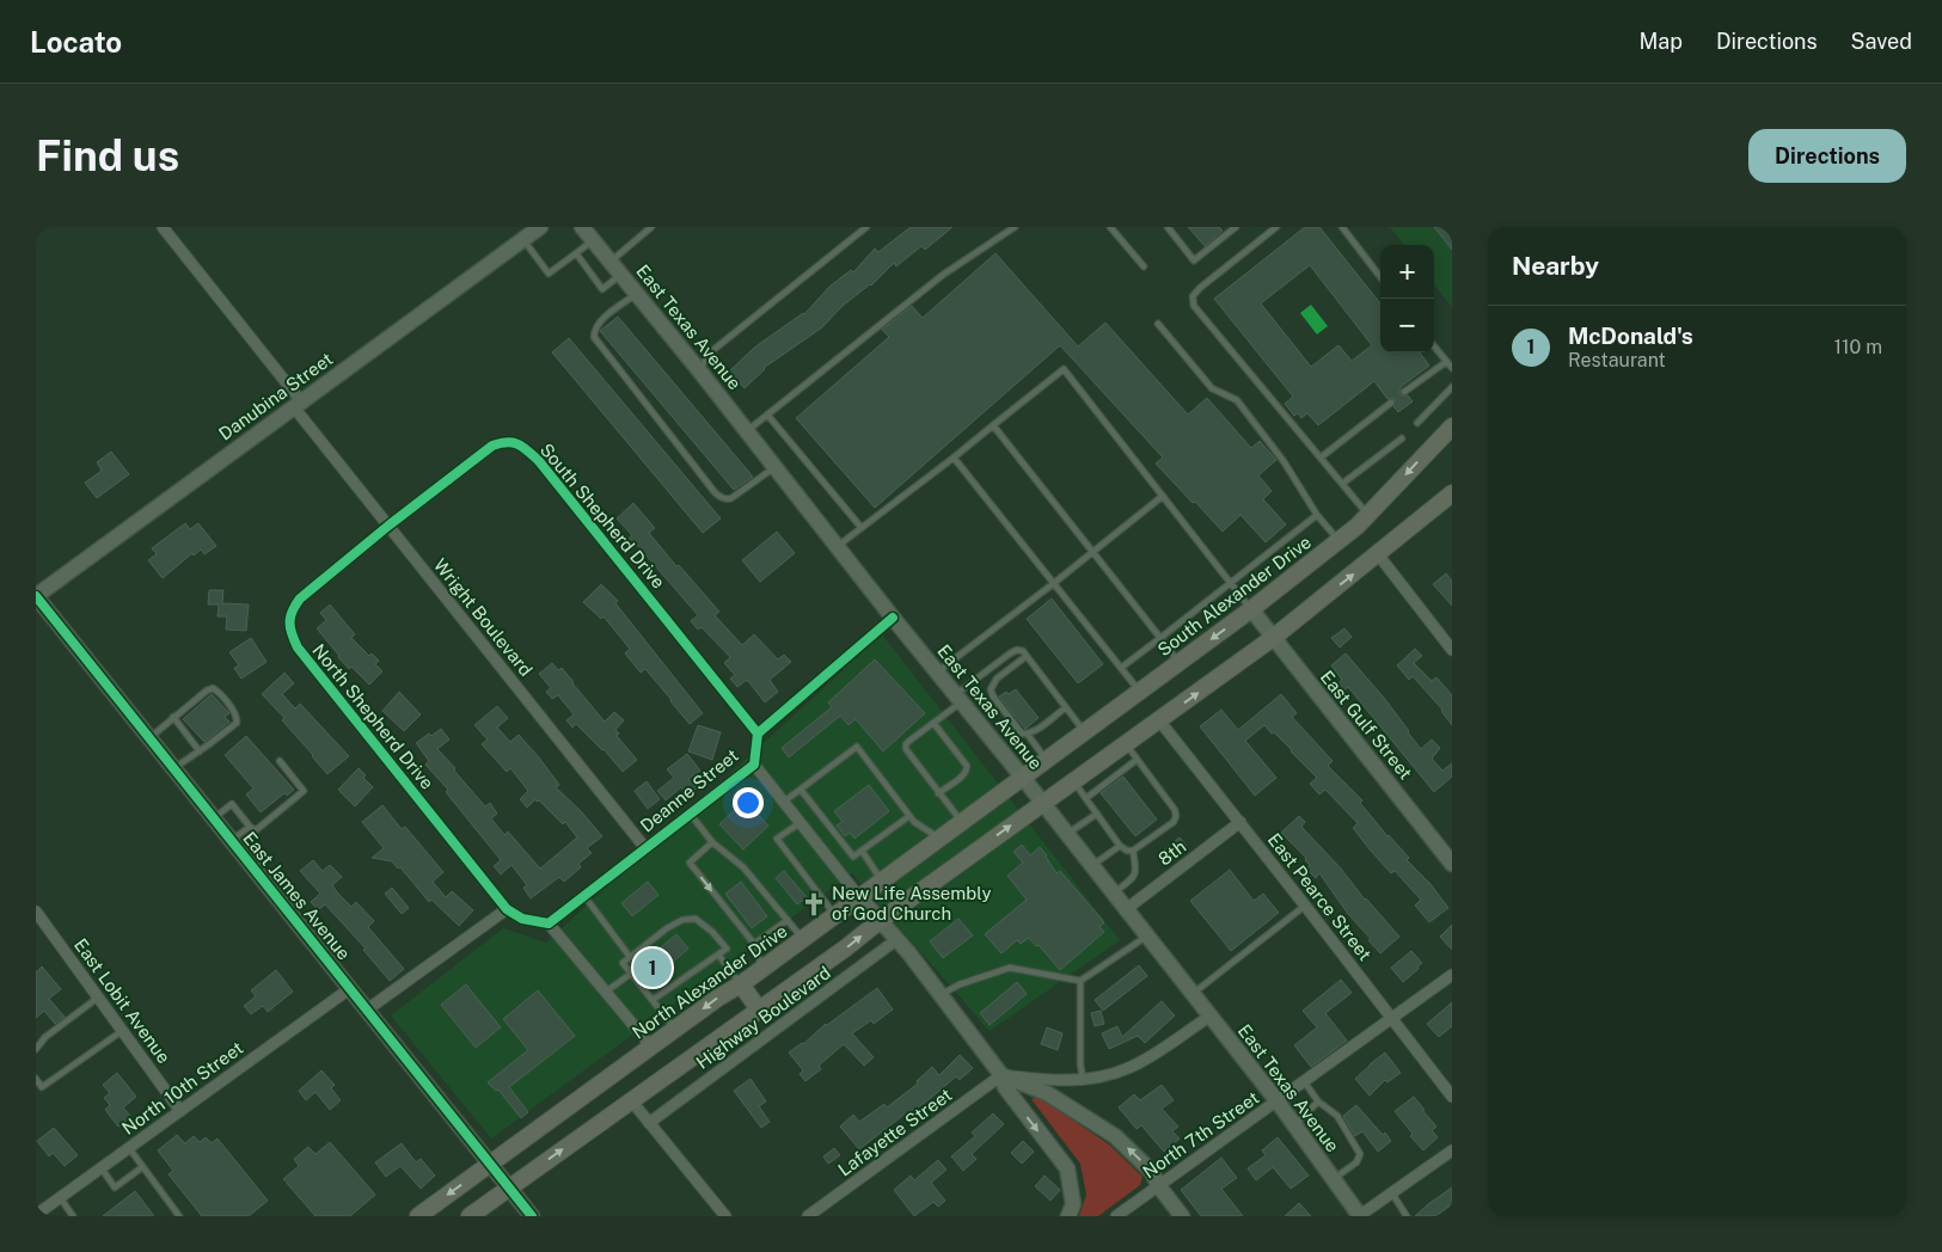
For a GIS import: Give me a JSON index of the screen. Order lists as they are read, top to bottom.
{
  "streets": {
    "main road": ["South Alexander Drive", "North Alexander Drive"],
    "street": [
      "East Texas Avenue",
      "Danubina Street",
      "South Shepherd Drive",
      "Wright Boulevard",
      "North Shepherd Drive",
      "East Gulf Street",
      "Deanne Street",
      "8th",
      "East James Avenue",
      "East Pearce Street",
      "East Lobit Avenue",
      "Highway Boulevard",
      "North 10th Street",
      "Lafayette Street",
      "North 7th Street"
    ]
  },
  "crossings": [
    ["East Texas Avenue", "South Alexander Drive"],
    ["East Texas Avenue", "8th"],
    ["East Texas Avenue", "North Alexander Drive"],
    ["East Texas Avenue", "North 7th Street"],
    ["Danubina Street", "Wright Boulevard"],
    ["Danubina Street", "East James Avenue"],
    ["South Shepherd Drive", "Wright Boulevard"],
    ["South Shepherd Drive", "North Shepherd Drive"],
    ["South Shepherd Drive", "Deanne Street"],
    ["South Alexander Drive", "East Gulf Street"],
    ["South Alexander Drive", "North Alexander Drive"],
    ["Wright Boulevard", "North Shepherd Drive"],
    ["Wright Boulevard", "Deanne Street"],
    ["8th", "East Pearce Street"],
    ["East James Avenue", "North Alexander Drive"],
    ["East James Avenue", "North 10th Street"],
    ["East Pearce Street", "North 7th Street"],
    ["East Lobit Avenue", "North 10th Street"]
  ],
  "places": {
    "church": ["New Life Assembly of God Church"]
  },
  "page": {
    "header": "Locato",
    "nav": ["Map", "Directions", "Saved"],
    "buttons": "Directions",
    "title": "Find us",
    "heading": "Nearby",
    "map_buttons": ["+", "−"],
    "list": [
      {
        "mark": "1",
        "name": "McDonald's",
        "note": "Restaurant",
        "value": "110 m"
      }
    ],
    "pins": "1"
  }
}
